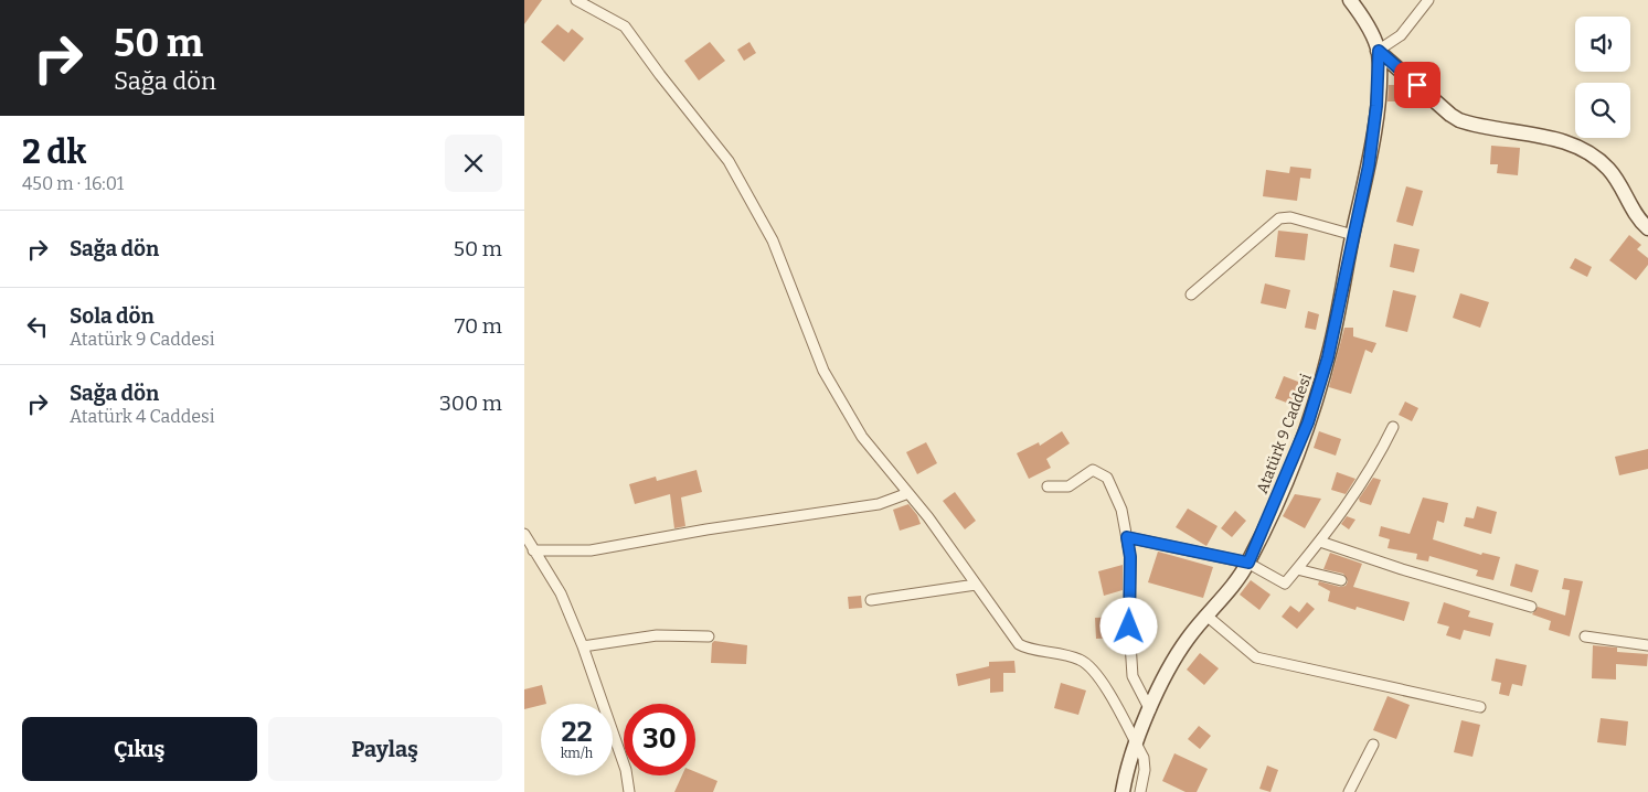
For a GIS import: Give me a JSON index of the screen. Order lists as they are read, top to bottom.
{
  "streets": {
    "street": ["Atatürk 9 Caddesi"]
  },
  "page": {
    "turn": ["50 m", "Sağa dön"],
    "heading": ["2 dk", "450 m · 16:01"],
    "list": [
      {
        "name": "Sağa dön",
        "value": "50 m"
      },
      {
        "name": "Sola dön",
        "note": "Atatürk 9 Caddesi",
        "value": "70 m"
      },
      {
        "name": "Sağa dön",
        "note": "Atatürk 4 Caddesi",
        "value": "300 m"
      }
    ],
    "speed": "22 km/h",
    "limit": "30",
    "buttons": ["Çıkış", "Paylaş"]
  }
}
